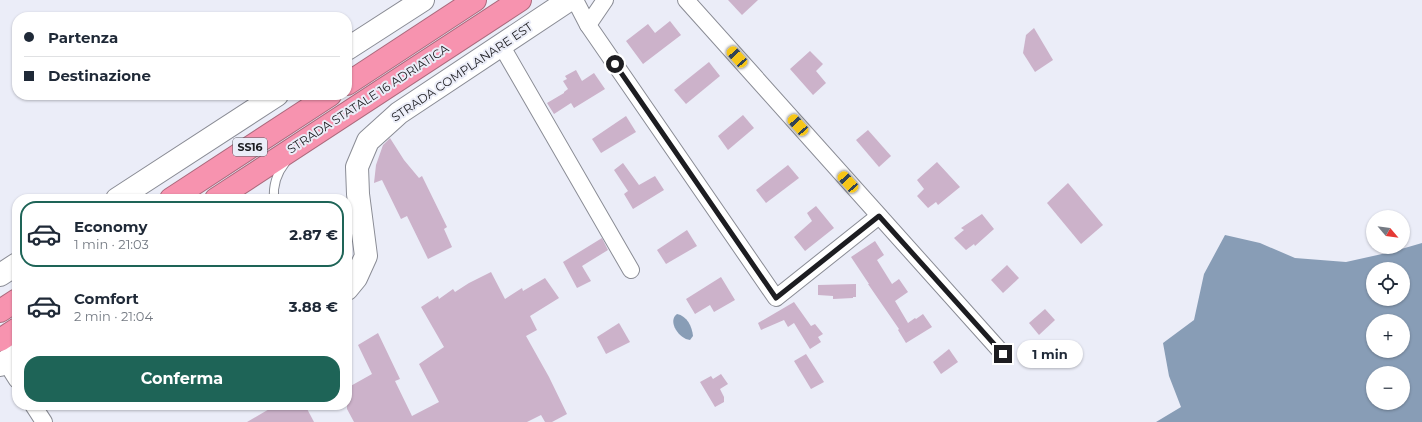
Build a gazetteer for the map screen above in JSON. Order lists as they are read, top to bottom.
{
  "streets": {
    "highway": ["STRADA STATALE 16 ADRIATICA", "SS16"],
    "street": ["STRADA COMPLANARE EST"]
  },
  "north": "bottom right",
  "page": {
    "banner": ["Partenza", "Destinazione"],
    "list": [
      {
        "name": "Economy",
        "note": "1 min · 21:03",
        "value": "2.87 €"
      },
      {
        "name": "Comfort",
        "note": "2 min · 21:04",
        "value": "3.88 €"
      }
    ],
    "map_buttons": ["+", "−"],
    "bubble": "1 min",
    "buttons": "Conferma"
  }
}
